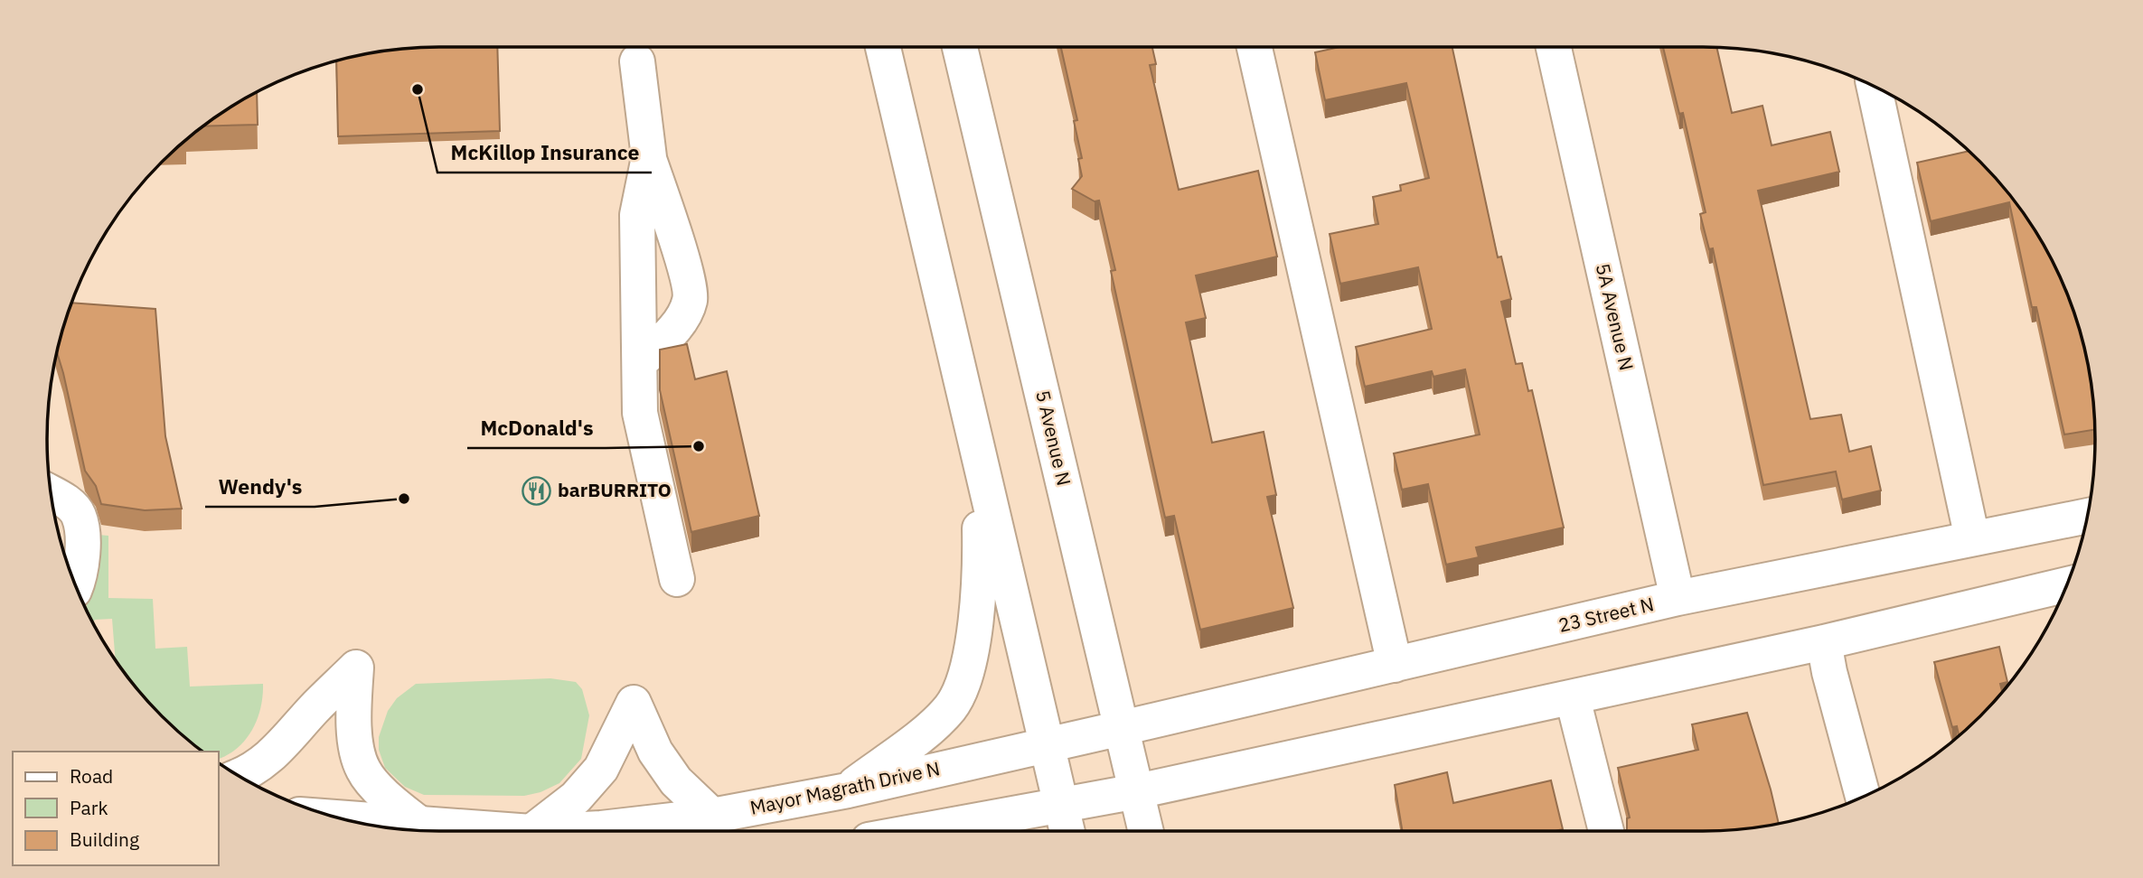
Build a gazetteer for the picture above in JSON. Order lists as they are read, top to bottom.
{
  "streets": {
    "main road": [
      "5A Avenue N",
      "5 Avenue N",
      "23 Street N",
      "Mayor Magrath Drive N"
    ]
  },
  "crossings": [
    ["5A Avenue N", "23 Street N"],
    ["5 Avenue N", "23 Street N"],
    ["5 Avenue N", "Mayor Magrath Drive N"],
    ["23 Street N", "Mayor Magrath Drive N"]
  ],
  "places": {
    "other": ["McKillop Insurance", "McDonald's", "Wendy's"],
    "restaurant": ["barBURRITO"]
  },
  "legend": ["Road", "Park", "Building"]
}
